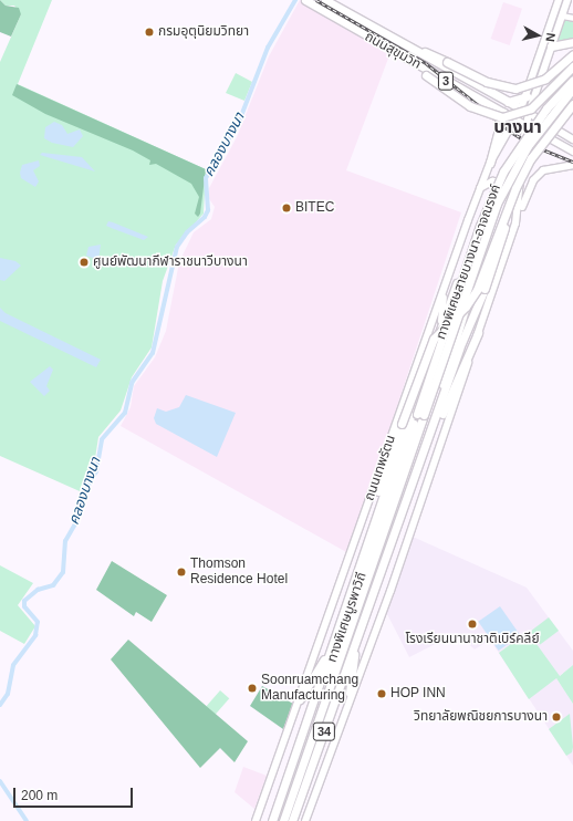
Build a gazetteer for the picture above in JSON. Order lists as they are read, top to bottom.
{
  "streets": {
    "highway": [
      "ถนนสุขุมวิท",
      "3",
      "ทางพิเศษสายบางนา-อาจณรงค์",
      "ทางพิเศษบูรพาวิถี",
      "34"
    ],
    "main road": ["ถนนเทพรัตน"]
  },
  "crossings": [
    ["ถนนสุขุมวิท", "ถนนเทพรัตน"],
    ["ถนนสุขุมวิท", "34"],
    ["ทางพิเศษสายบางนา-อาจณรงค์", "ทางพิเศษบูรพาวิถี"]
  ],
  "districts": ["บางนา"],
  "water": ["คลองบางนา"],
  "places": [
    "กรมอุตุนิยมวิทยา",
    "BITEC",
    "ศูนย์พัฒนากีฬาราชนาวีบางนา",
    "Thomson Residence Hotel",
    "โรงเรียนนานาชาติเบิร์คลีย์",
    "Soonruamchang Manufacturing",
    "HOP INN",
    "วิทยาลัยพณิชยการบางนา"
  ],
  "scale_bar": "200 m",
  "north": "right"
}
